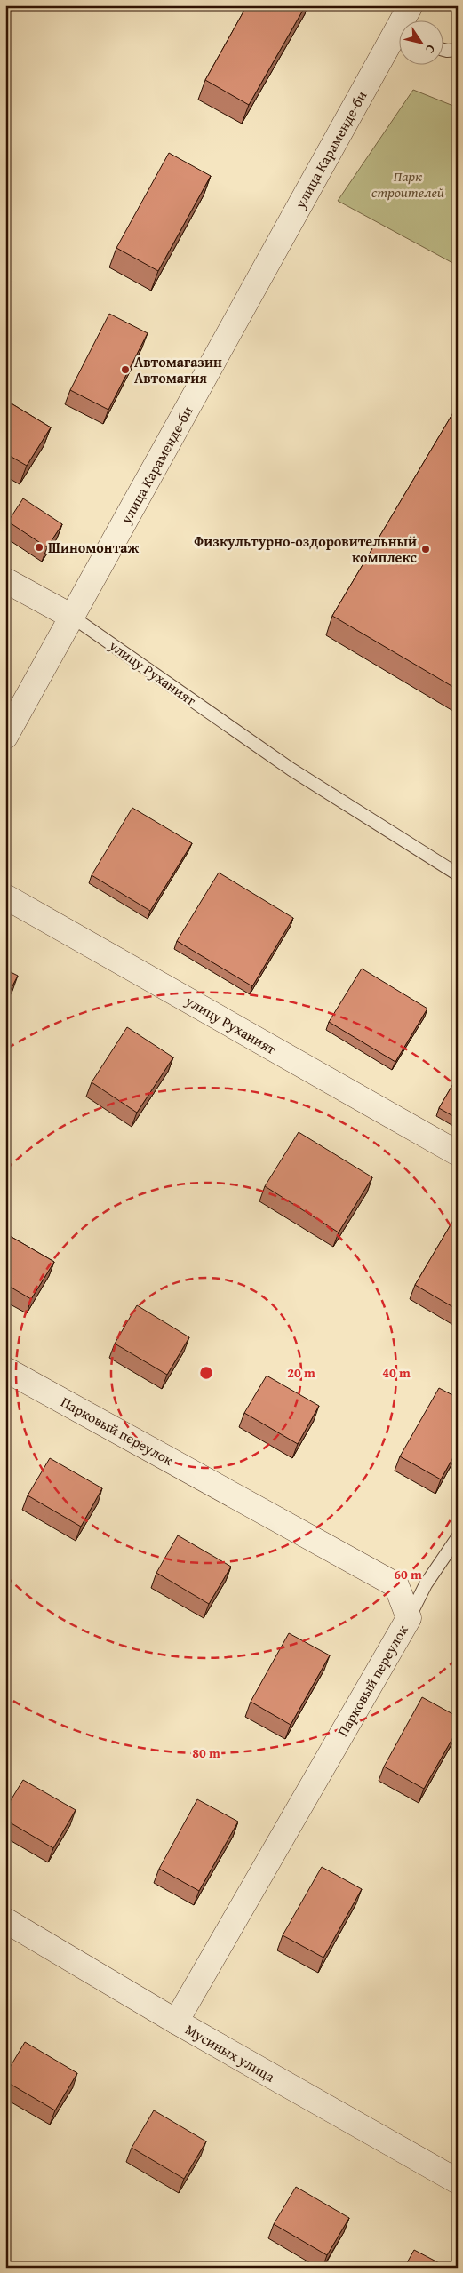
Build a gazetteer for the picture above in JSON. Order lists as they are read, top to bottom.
{
  "streets": {
    "street": [
      "улица Караменде-би",
      "улицу Руханият",
      "Парковый переулок",
      "Мусиных улица"
    ]
  },
  "crossings": [
    ["улица Караменде-би", "улицу Руханият"],
    ["Парковый переулок", "Мусиных улица"]
  ],
  "parks": ["Парк строителей"],
  "places": ["Автомагазин Автомагия", "Шиномонтаж", "Физкультурно-оздоровительный комплекс"],
  "north": "bottom right",
  "rings": [
    "20 m",
    "40 m",
    "60 m",
    "80 m"
  ]
}
